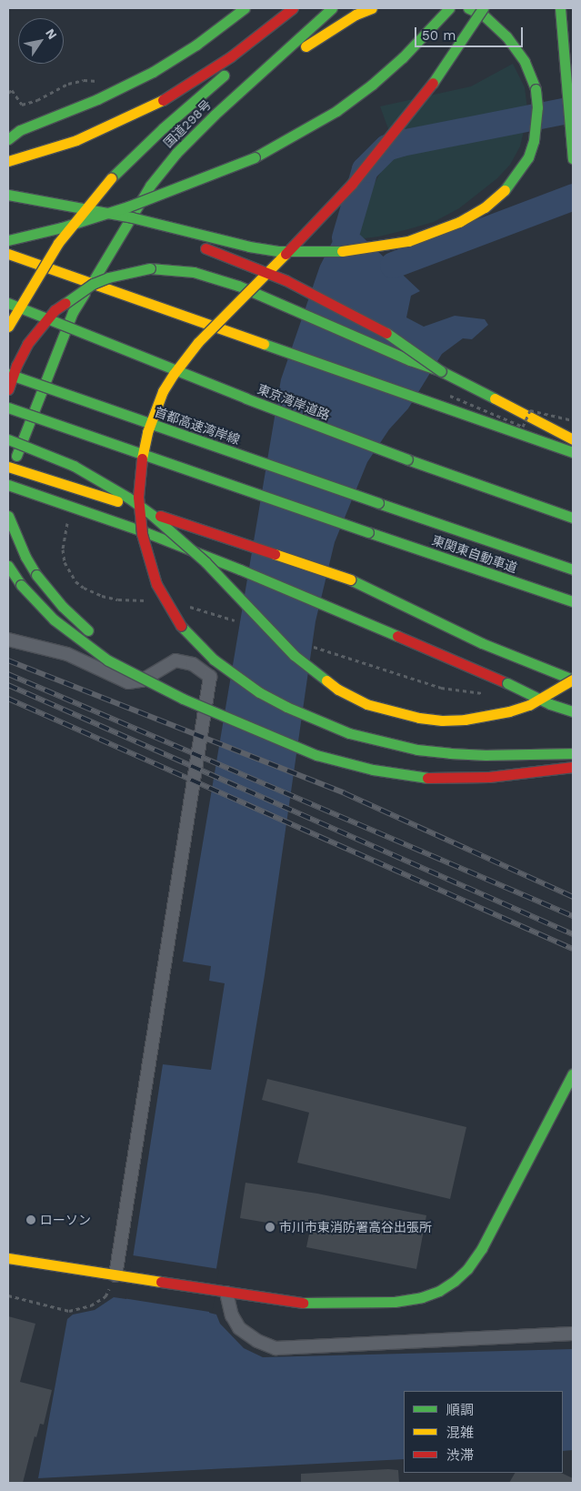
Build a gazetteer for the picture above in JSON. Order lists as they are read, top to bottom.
{
  "streets": {
    "main road": [
      "国道298号",
      "東京湾岸道路",
      "首都高速湾岸線",
      "東関東自動車道"
    ]
  },
  "crossings": [
    ["首都高速湾岸線", "東関東自動車道"]
  ],
  "places": ["ローソン", "市川市東消防署高谷出張所"],
  "legend": ["順調", "混雑", "渋滞"],
  "scale_bar": "50 m",
  "north": "top right"
}
